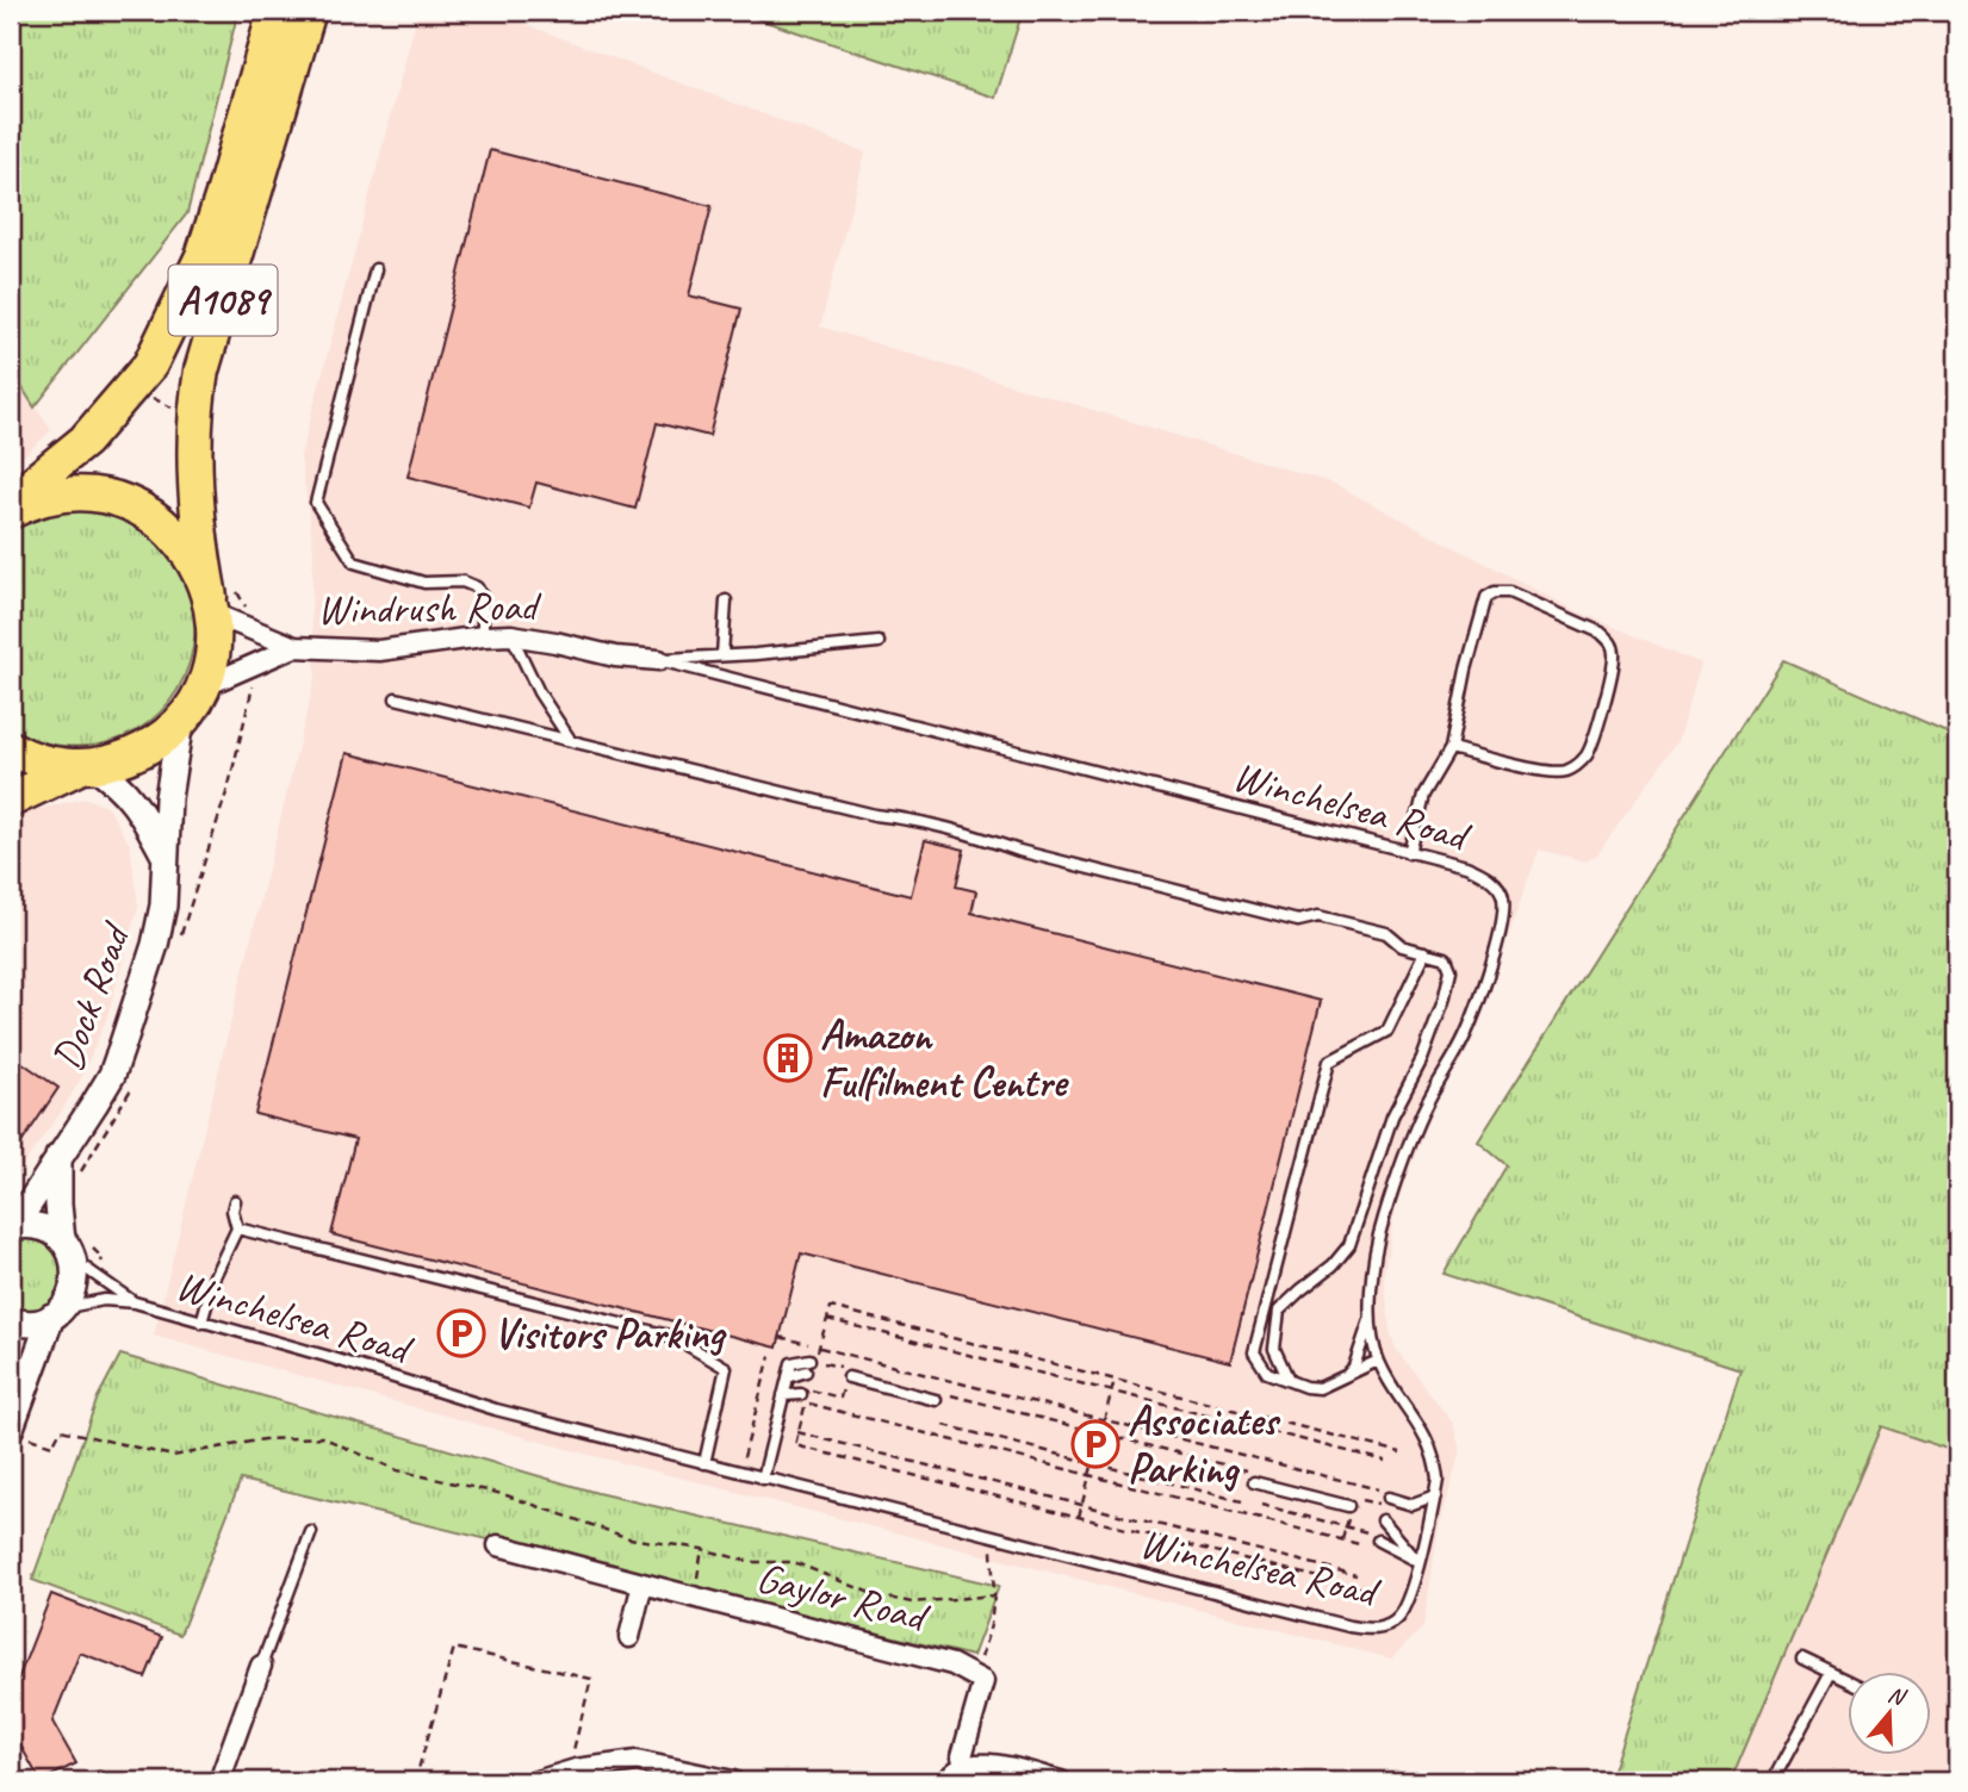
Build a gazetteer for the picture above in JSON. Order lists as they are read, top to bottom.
{
  "streets": {
    "highway": ["A1089"],
    "street": ["Windrush Road", "Dock Road", "Gaylor Road"],
    "lane": ["Winchelsea Road"]
  },
  "crossings": [
    ["A1089", "Windrush Road"],
    ["Windrush Road", "Winchelsea Road"],
    ["Winchelsea Road", "Dock Road"]
  ],
  "places": {
    "building": ["Amazon Fulfilment Centre"],
    "parking": ["Visitors Parking", "Associates Parking"]
  },
  "north": "top"
}
